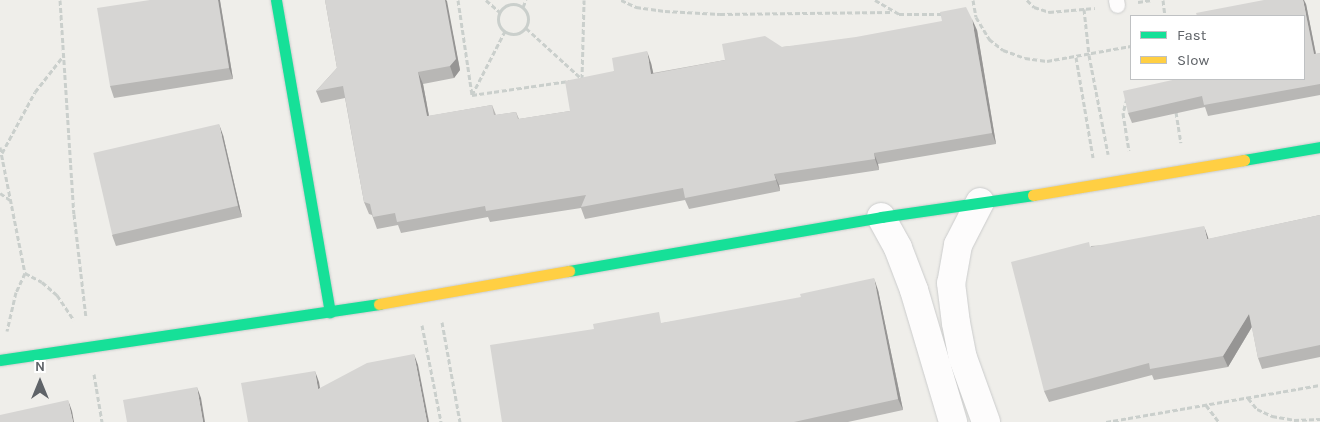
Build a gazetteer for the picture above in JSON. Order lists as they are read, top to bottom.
{
  "legend": ["Fast", "Slow"],
  "north": "top"
}
